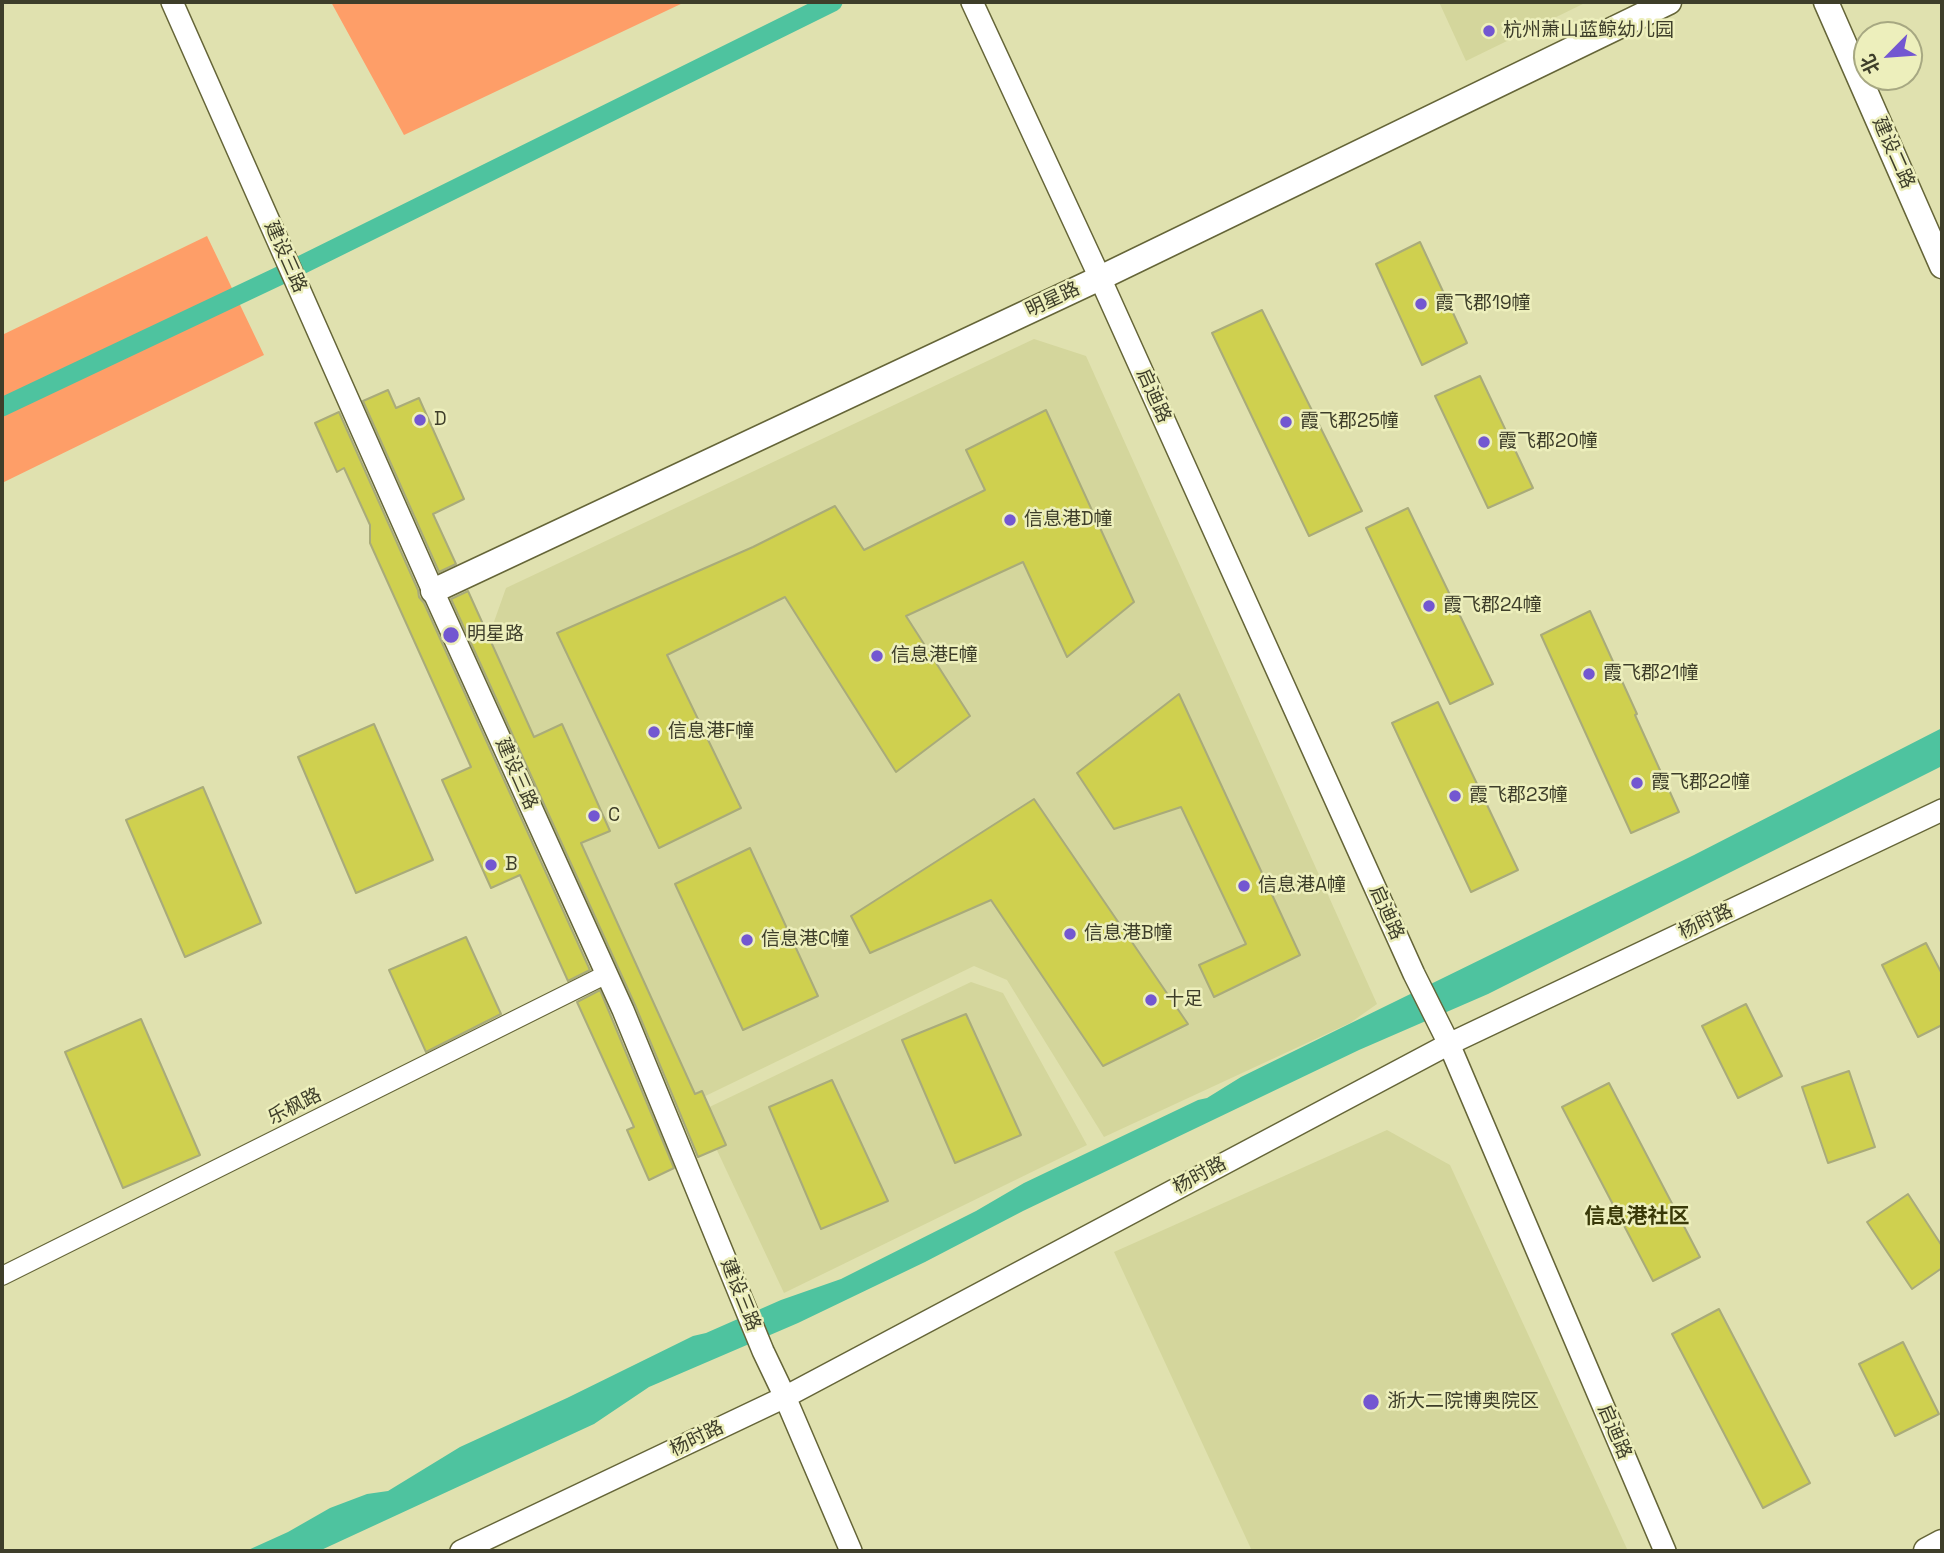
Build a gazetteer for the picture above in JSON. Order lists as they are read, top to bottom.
{
  "streets": {
    "main road": ["建设二路", "明星路"],
    "street": [
      "建设三路",
      "启迪路",
      "杨时路",
      "乐枫路"
    ]
  },
  "crossings": [
    ["建设三路", "明星路"],
    ["建设三路", "杨时路"],
    ["建设三路", "乐枫路"],
    ["明星路", "启迪路"],
    ["启迪路", "杨时路"]
  ],
  "districts": ["信息港社区"],
  "places": [
    "杭州萧山蓝鲸幼儿园",
    "霞飞郡19幢",
    "D",
    "霞飞郡25幢",
    "霞飞郡20幢",
    "信息港D幢",
    "霞飞郡24幢",
    "明星路",
    "信息港E幢",
    "霞飞郡21幢",
    "信息港F幢",
    "霞飞郡22幢",
    "霞飞郡23幢",
    "C",
    "B",
    "信息港A幢",
    "信息港B幢",
    "信息港C幢",
    "十足",
    "浙大二院博奥院区"
  ],
  "north": "bottom left"
}
